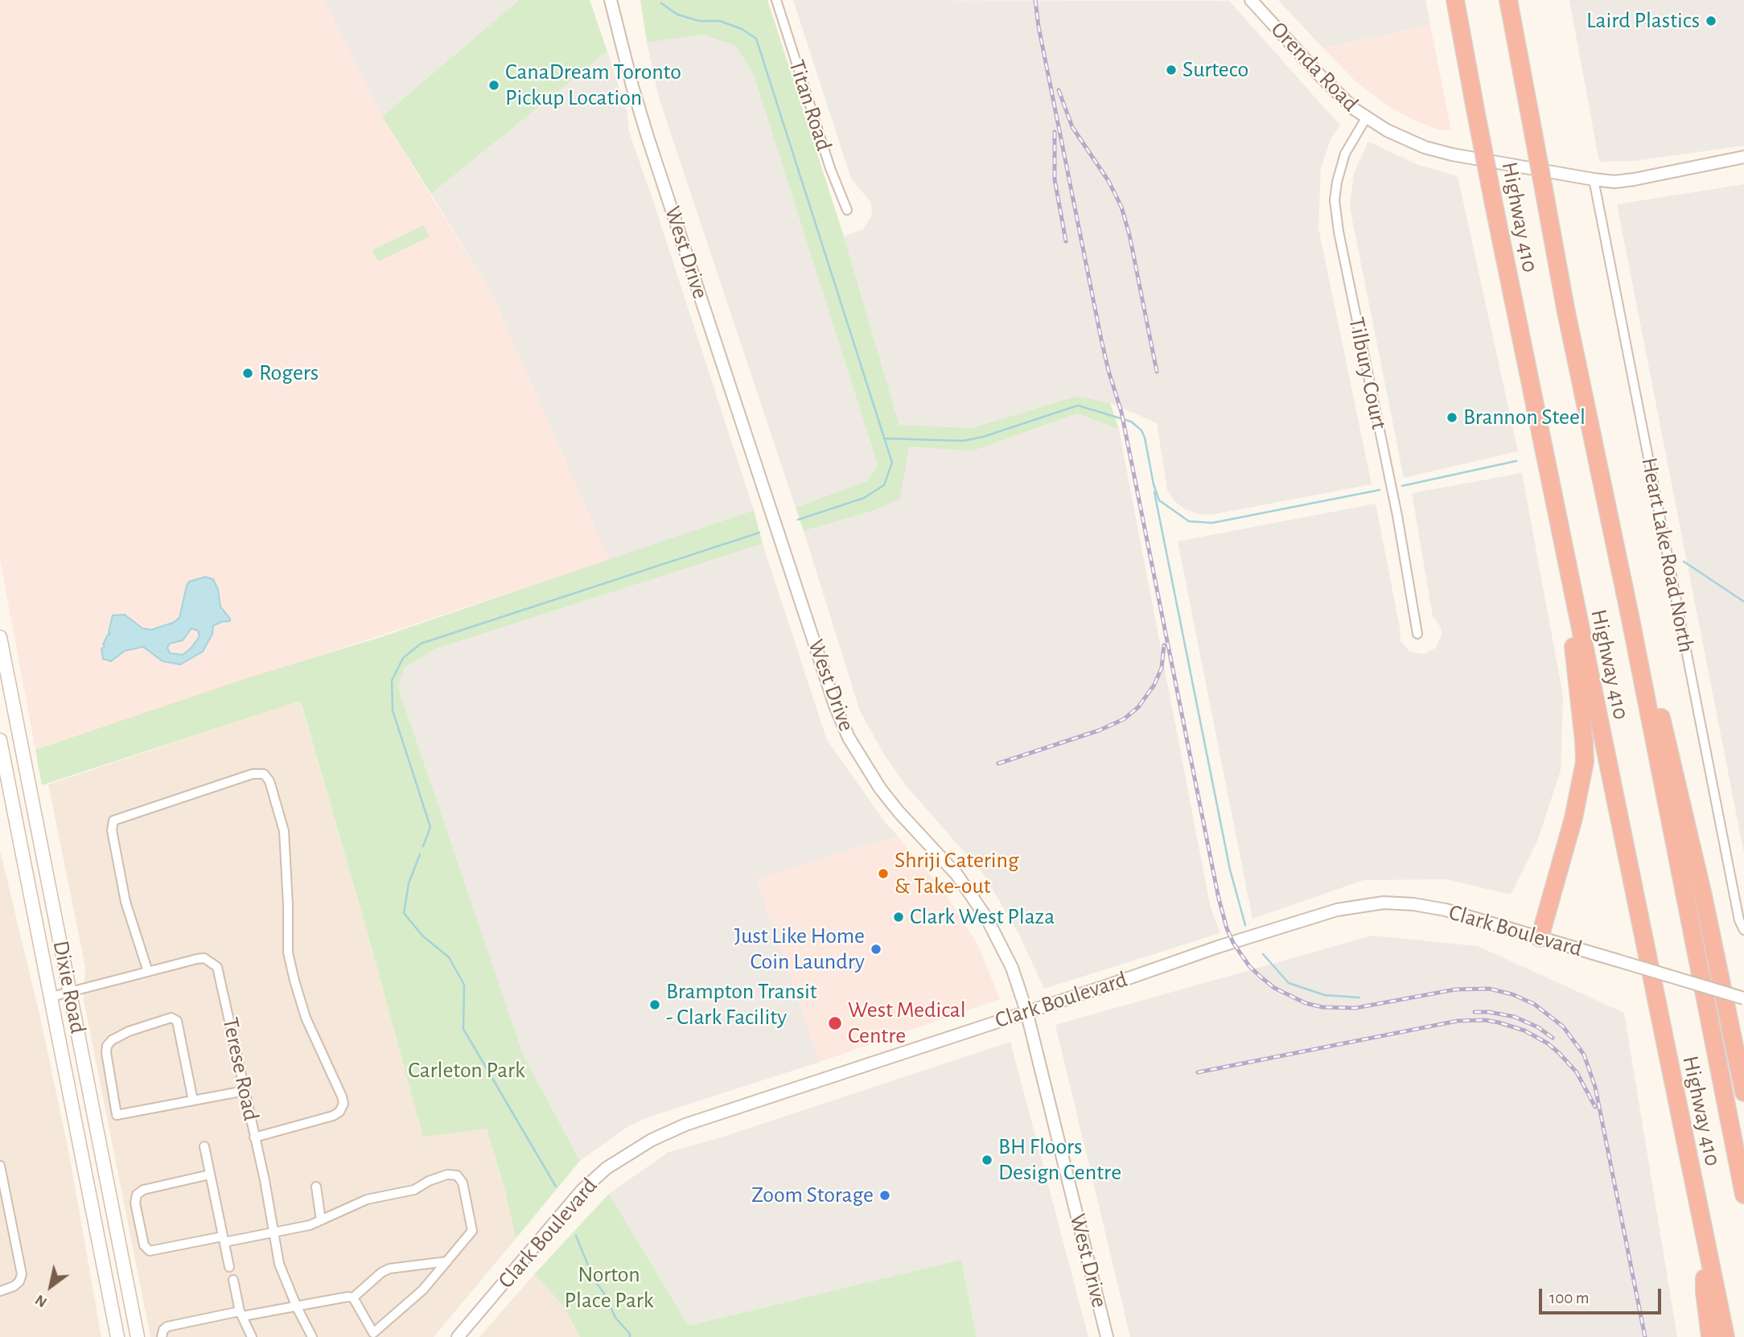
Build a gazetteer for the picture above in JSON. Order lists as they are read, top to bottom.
{
  "streets": {
    "highway": ["Highway 410"],
    "main road": ["Dixie Road"],
    "street": [
      "Orenda Road",
      "Titan Road",
      "West Drive",
      "Tilbury Court",
      "Heart Lake Road North",
      "Clark Boulevard",
      "Terese Road"
    ]
  },
  "crossings": [
    ["Orenda Road", "Tilbury Court"],
    ["Orenda Road", "Heart Lake Road North"],
    ["West Drive", "Clark Boulevard"],
    ["Dixie Road", "Terese Road"]
  ],
  "parks": ["Carleton Park", "Norton Place Park"],
  "places": [
    "Laird Plastics",
    "Surteco",
    "CanaDream Toronto Pickup Location",
    "Rogers",
    "Brannon Steel",
    "Shriji Catering & Take-out",
    "Clark West Plaza",
    "Just Like Home Coin Laundry",
    "Brampton Transit - Clark Facility",
    "West Medical Centre",
    "BH Floors Design Centre",
    "Zoom Storage"
  ],
  "scale_bar": "100 m",
  "north": "bottom left"
}
